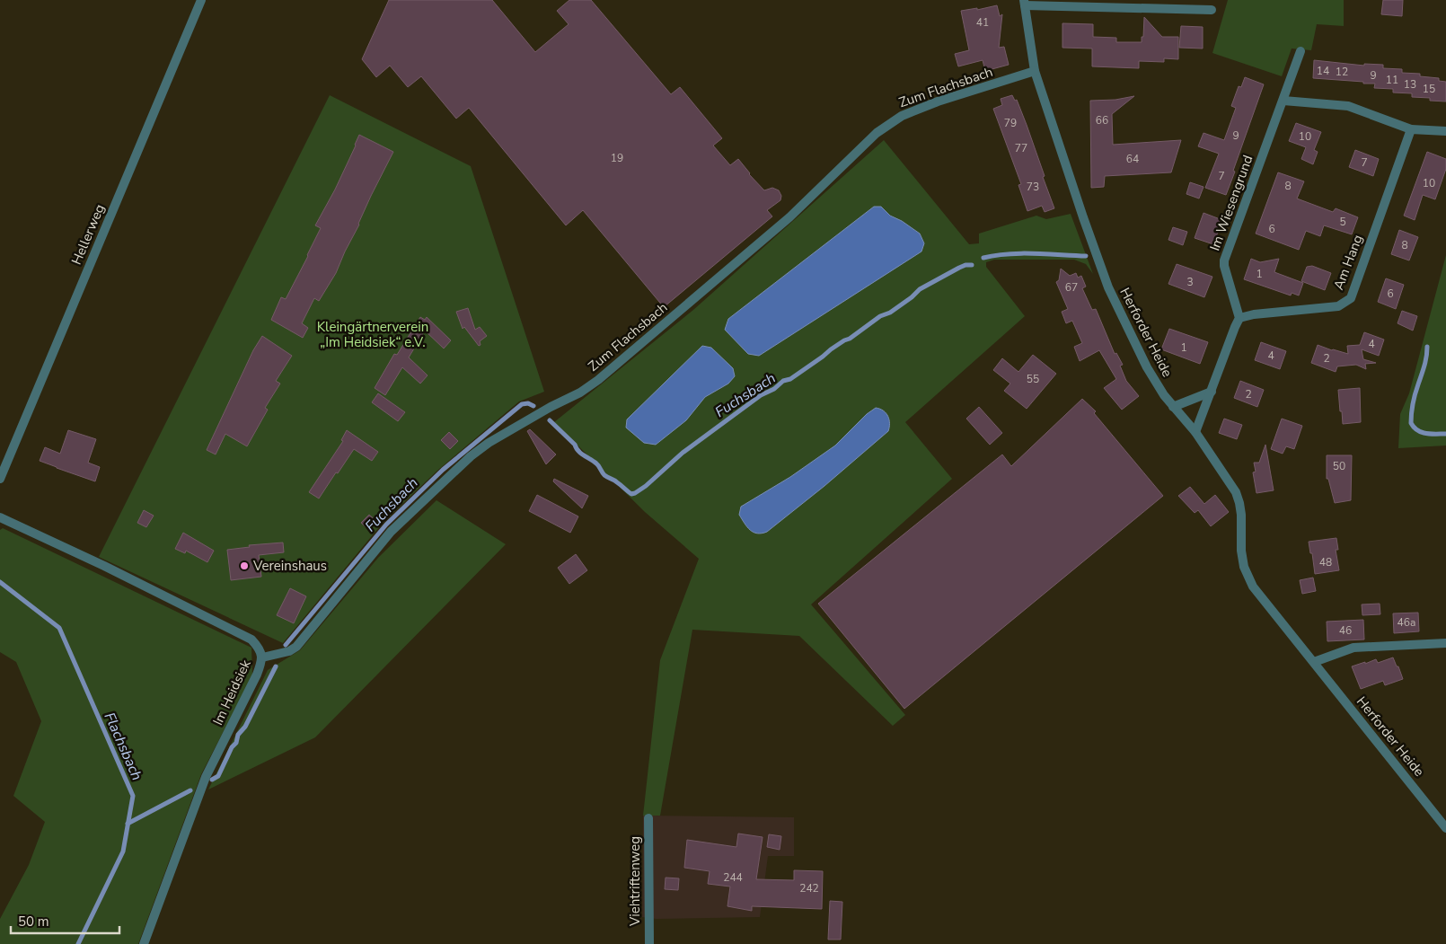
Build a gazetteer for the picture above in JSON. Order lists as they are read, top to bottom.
{
  "streets": {
    "street": [
      "Zum Flachsbach",
      "Im Wiesengrund",
      "Hellerweg",
      "Am Hang",
      "Herforder Heide",
      "Im Heidsiek",
      "Viehtriftenweg"
    ]
  },
  "crossings": [
    ["Zum Flachsbach", "Herforder Heide"],
    ["Zum Flachsbach", "Im Heidsiek"],
    ["Im Wiesengrund", "Am Hang"]
  ],
  "water": ["Fuchsbach", "Flachsbach"],
  "parks": ["Kleingärtnerverein „Im Heidsiek“ e.V."],
  "places": ["Vereinshaus"],
  "house_numbers": [
    "41",
    "14",
    "12",
    "9",
    "11",
    "13",
    "15",
    "66",
    "79",
    "9",
    "10",
    "77",
    "19",
    "64",
    "7",
    "7",
    "10",
    "8",
    "73",
    "5",
    "6",
    "8",
    "1",
    "3",
    "67",
    "6",
    "4",
    "1",
    "4",
    "2",
    "55",
    "2",
    "50",
    "48",
    "46a",
    "46",
    "244",
    "242"
  ],
  "scale_bar": "50 m"
}
